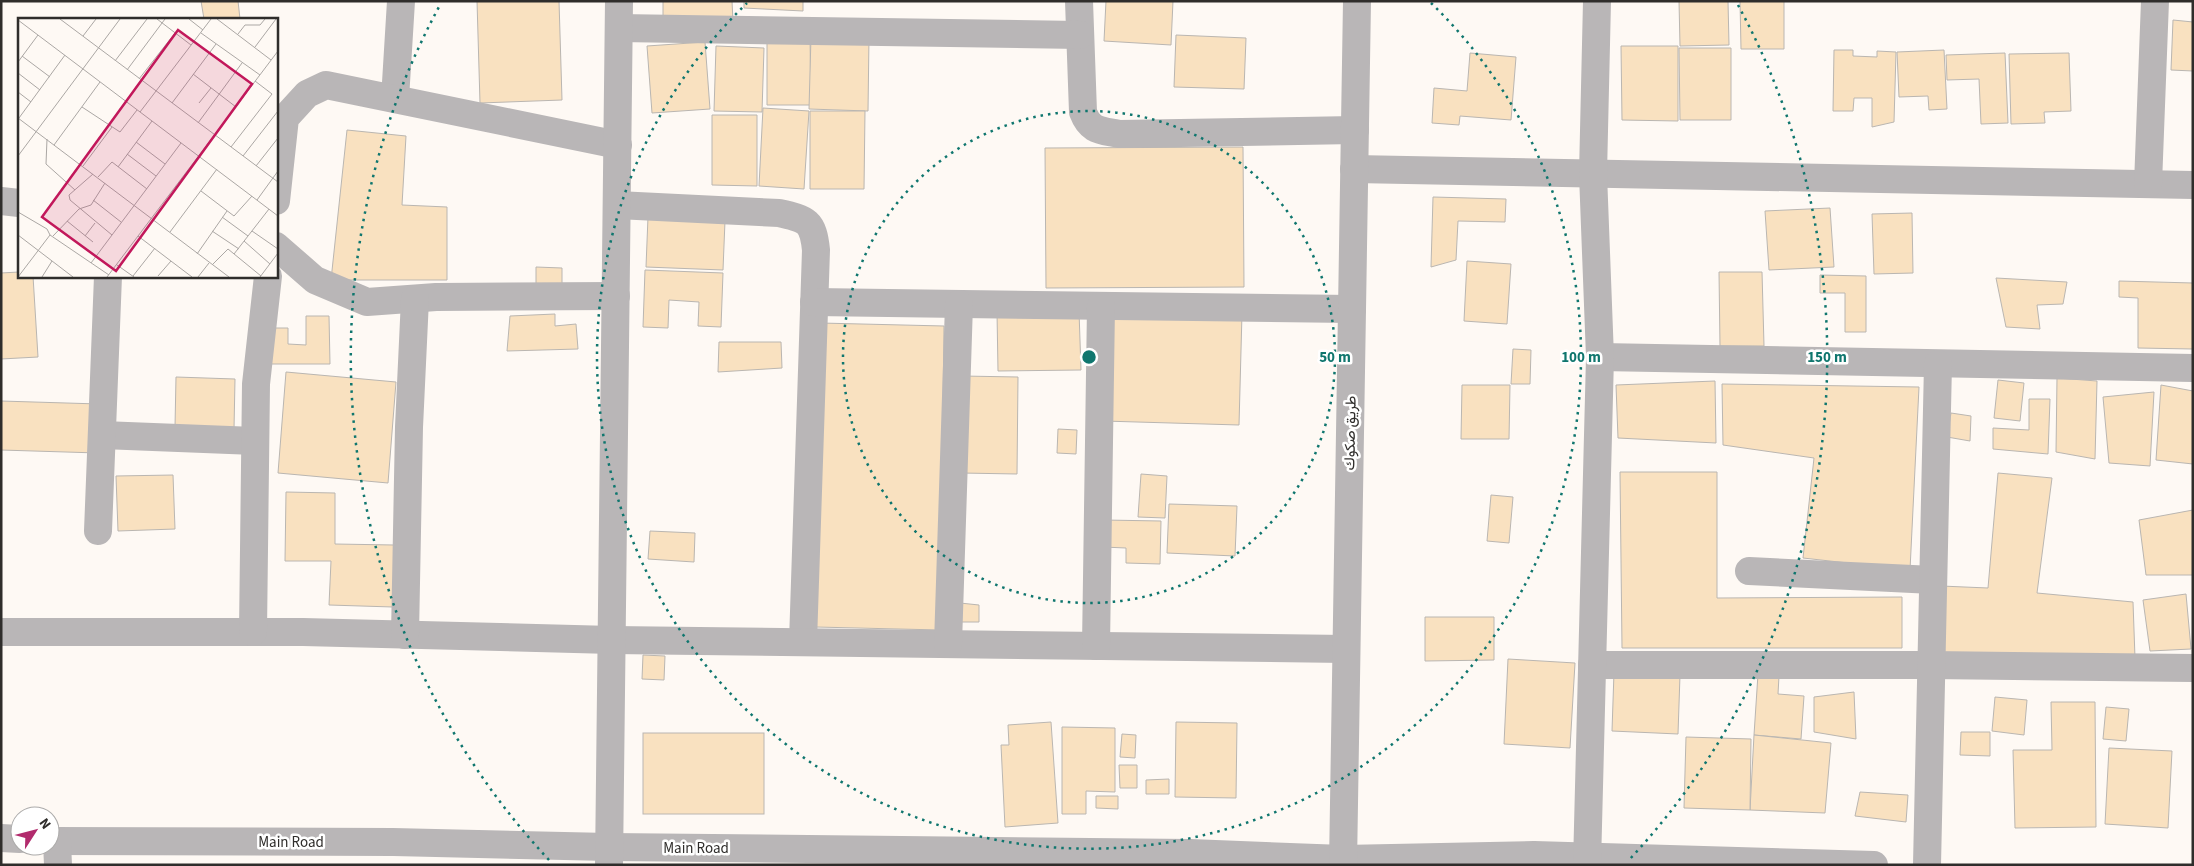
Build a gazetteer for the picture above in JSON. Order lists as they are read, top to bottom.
{
  "streets": {
    "street": ["طريق صكوك", "Main Road"]
  },
  "crossings": [
    ["طريق صكوك", "Main Road"]
  ],
  "north": "top right",
  "rings": ["50 m", "100 m", "150 m"]
}
